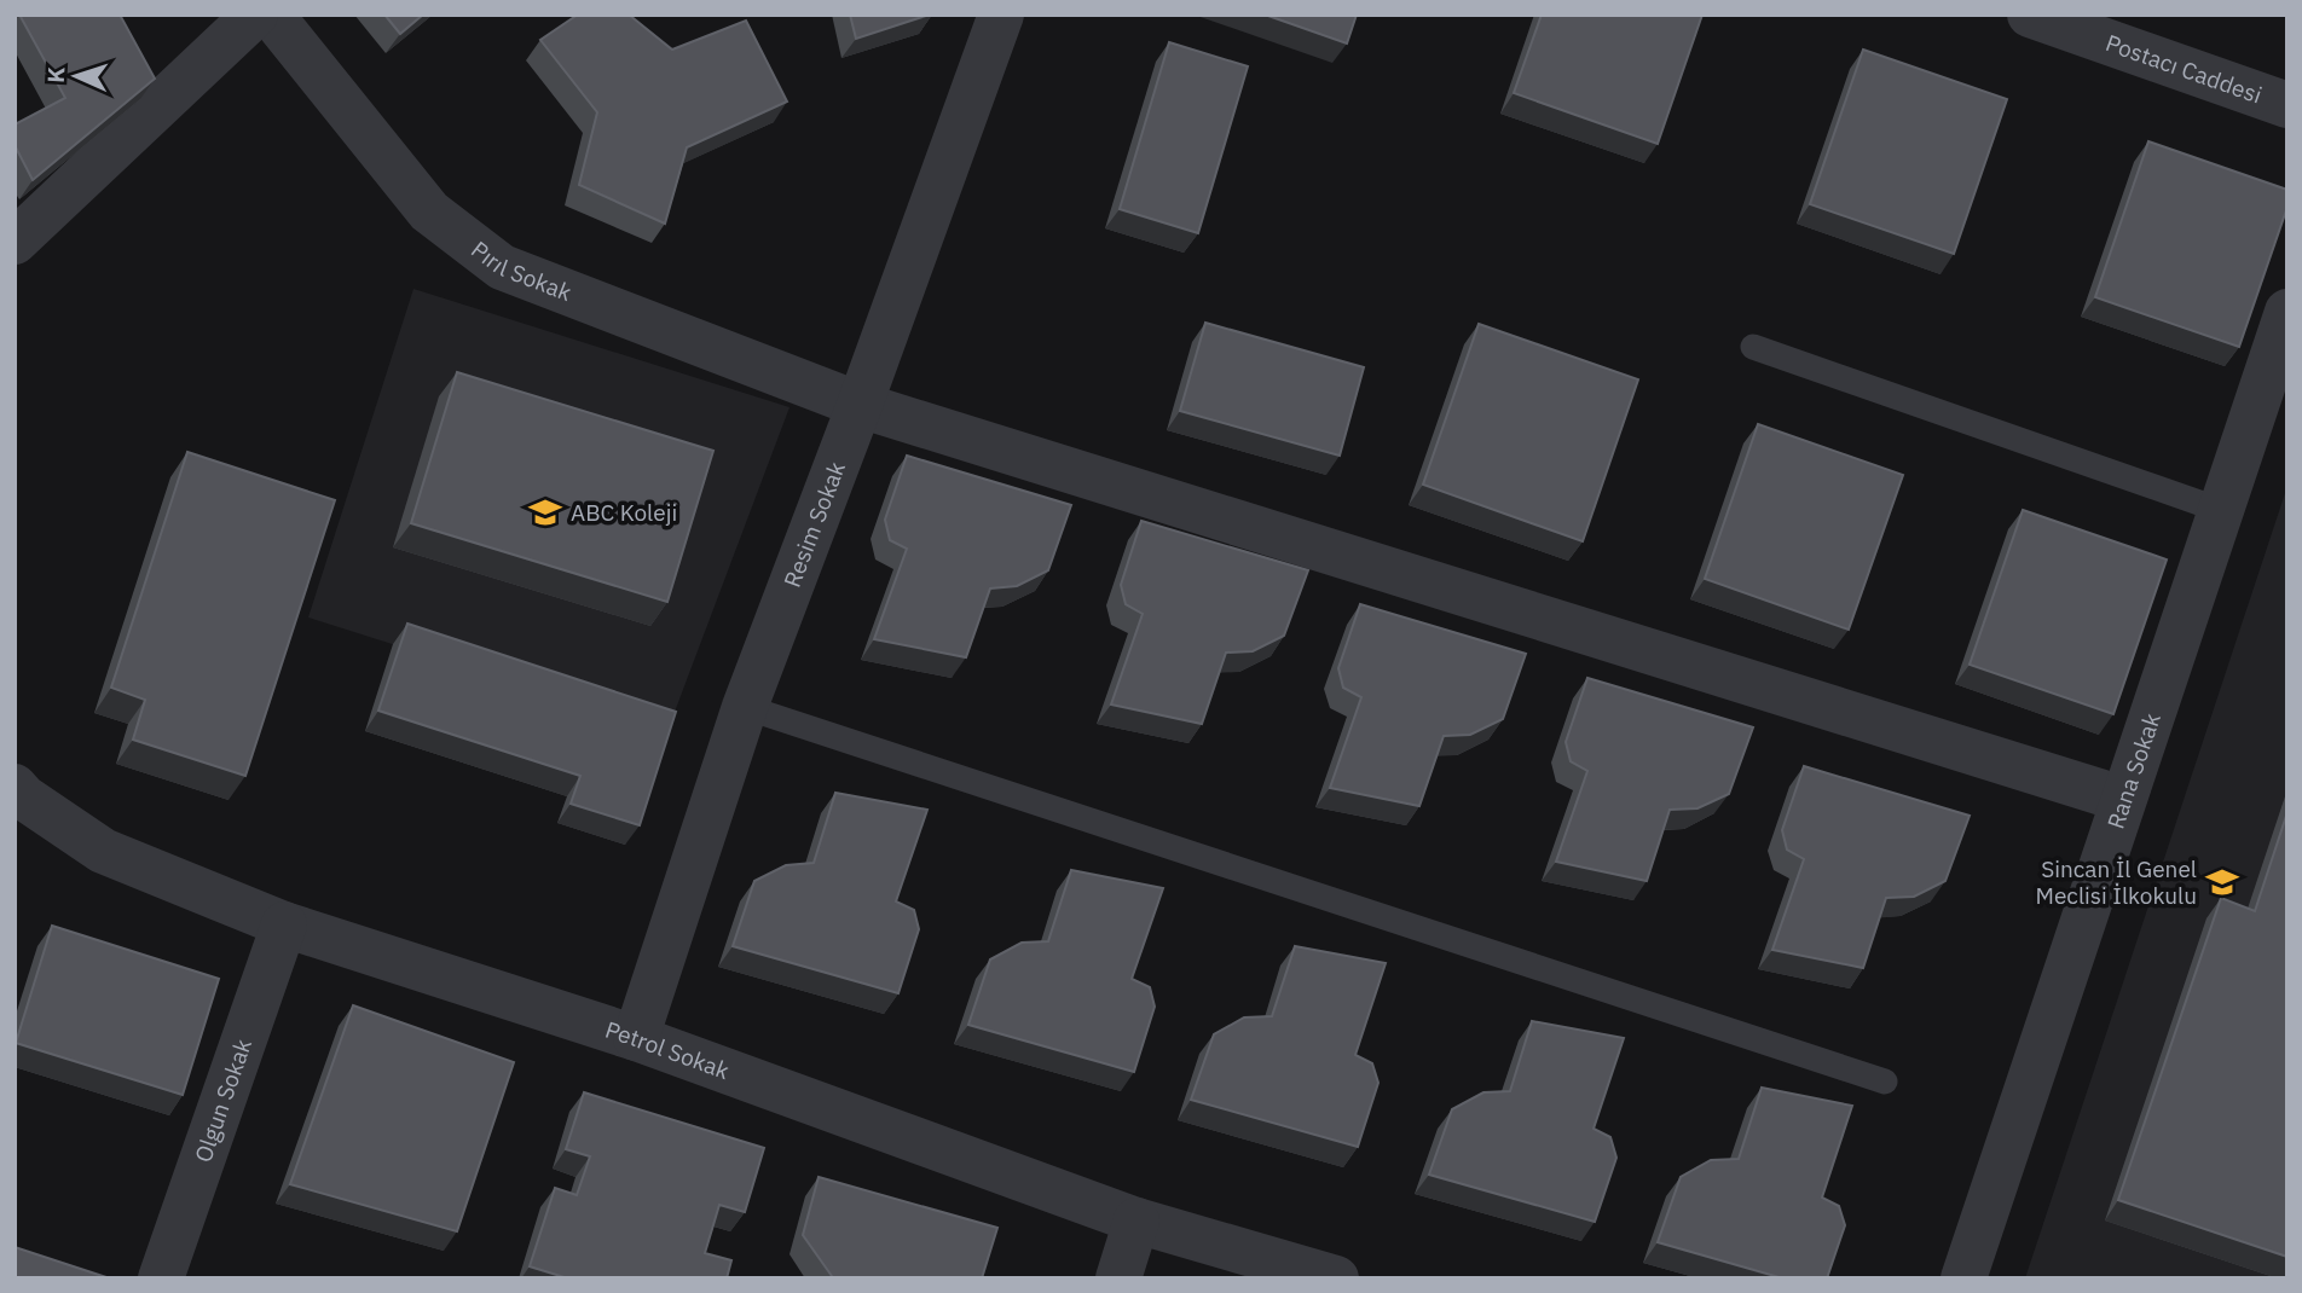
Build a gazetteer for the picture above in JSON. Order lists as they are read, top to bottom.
{
  "streets": {
    "street": [
      "Postacı Caddesi",
      "Pırıl Sokak",
      "Resim Sokak",
      "Rana Sokak",
      "Petrol Sokak",
      "Olgun Sokak"
    ]
  },
  "crossings": [
    ["Pırıl Sokak", "Resim Sokak"],
    ["Pırıl Sokak", "Rana Sokak"],
    ["Resim Sokak", "Petrol Sokak"],
    ["Petrol Sokak", "Olgun Sokak"]
  ],
  "places": {
    "school or university": ["ABC Koleji", "Sincan İl Genel Meclisi İlkokulu"]
  },
  "north": "left"
}
